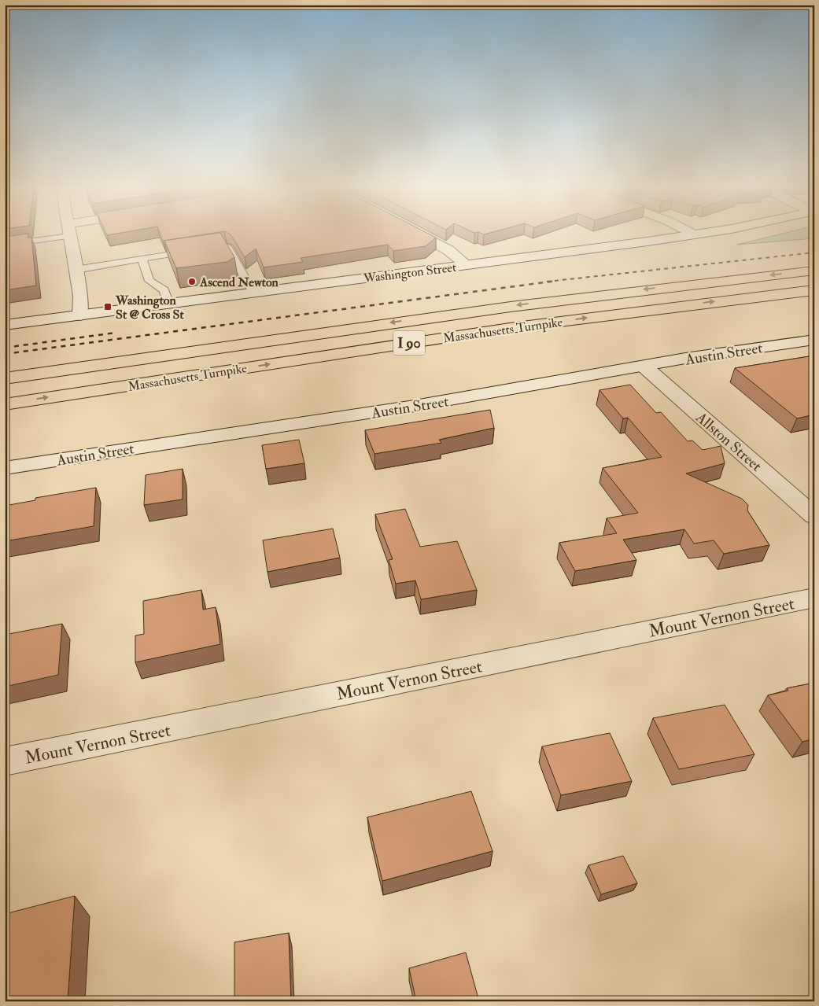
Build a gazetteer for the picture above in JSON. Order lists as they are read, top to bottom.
{
  "streets": {
    "highway": ["Massachusetts Turnpike", "I 90"],
    "main road": [
      "Washington Street",
      "Austin Street",
      "Allston Street",
      "Mount Vernon Street"
    ]
  },
  "crossings": [
    ["Austin Street", "Allston Street"]
  ],
  "places": {
    "other": ["Ascend Newton"],
    "transit": ["Washington St @ Cross St"]
  }
}
